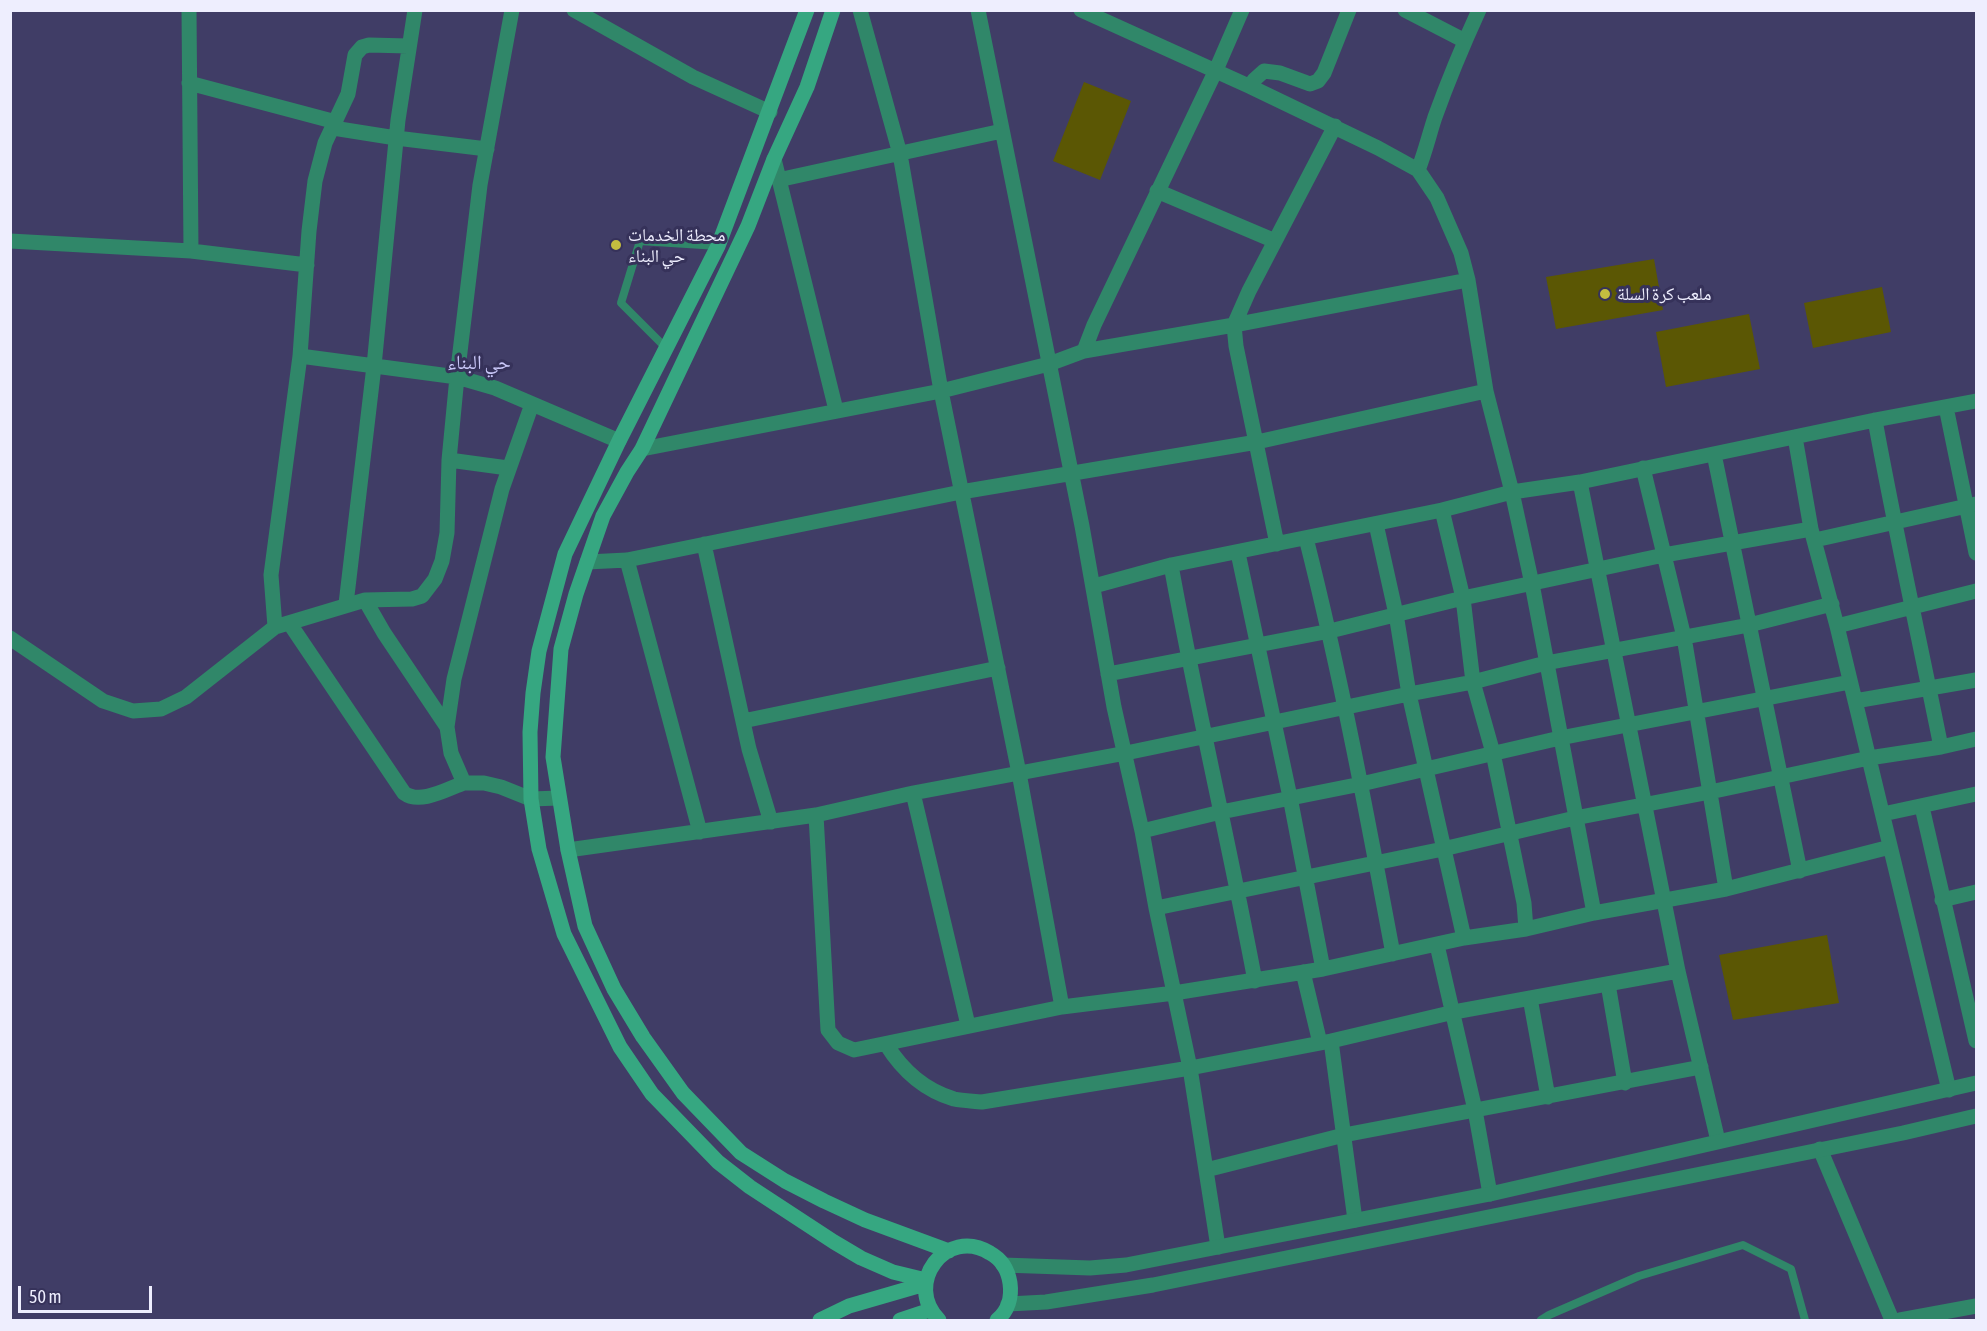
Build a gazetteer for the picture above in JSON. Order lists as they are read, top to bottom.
{
  "districts": ["حي البناء"],
  "places": ["محطة الخدمات حي البناء", "ملعب كرة السلة"],
  "scale_bar": "50 m"
}
